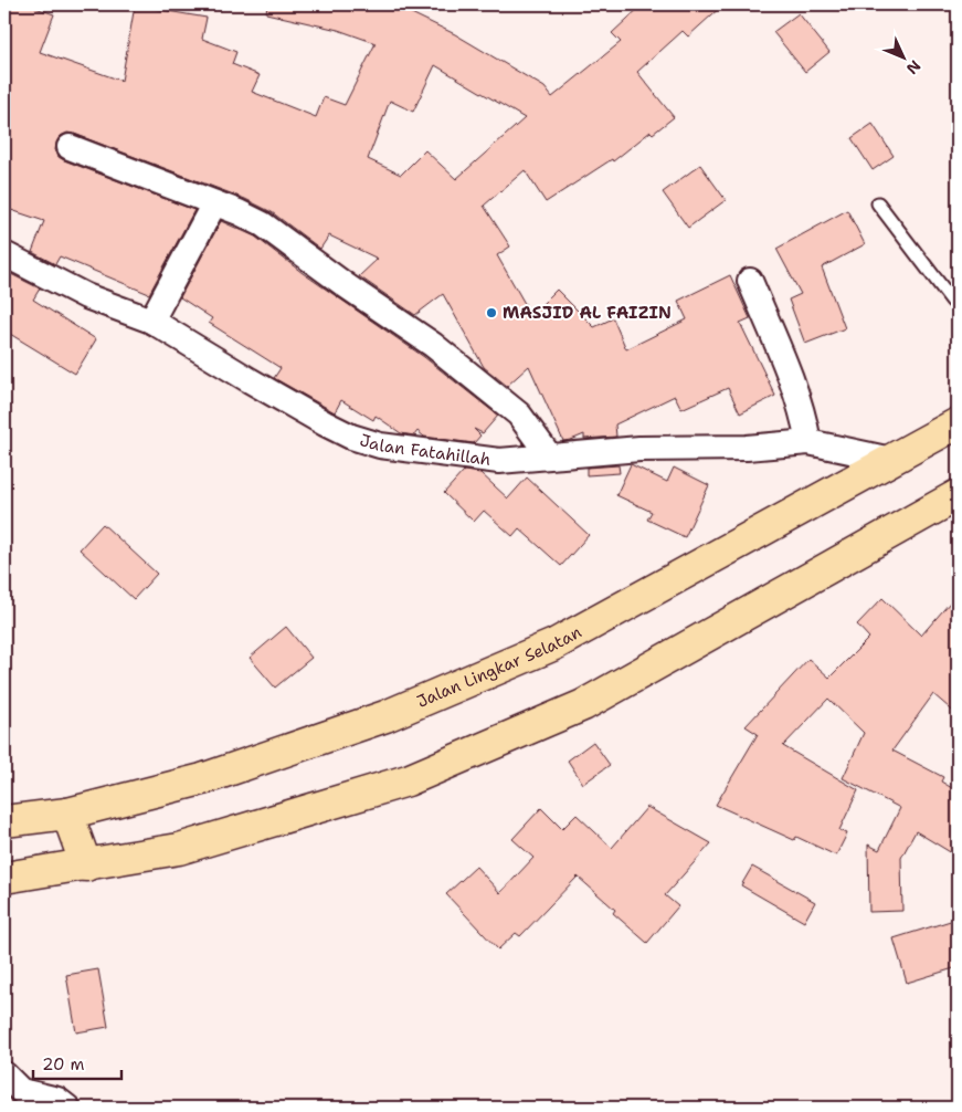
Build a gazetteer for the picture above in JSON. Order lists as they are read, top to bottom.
{
  "streets": {
    "highway": ["Jalan Lingkar Selatan"],
    "street": ["Jalan Fatahillah"]
  },
  "crossings": [
    ["Jalan Fatahillah", "Jalan Lingkar Selatan"]
  ],
  "places": ["MASJID AL FAIZIN"],
  "scale_bar": "20 m",
  "north": "bottom right"
}
